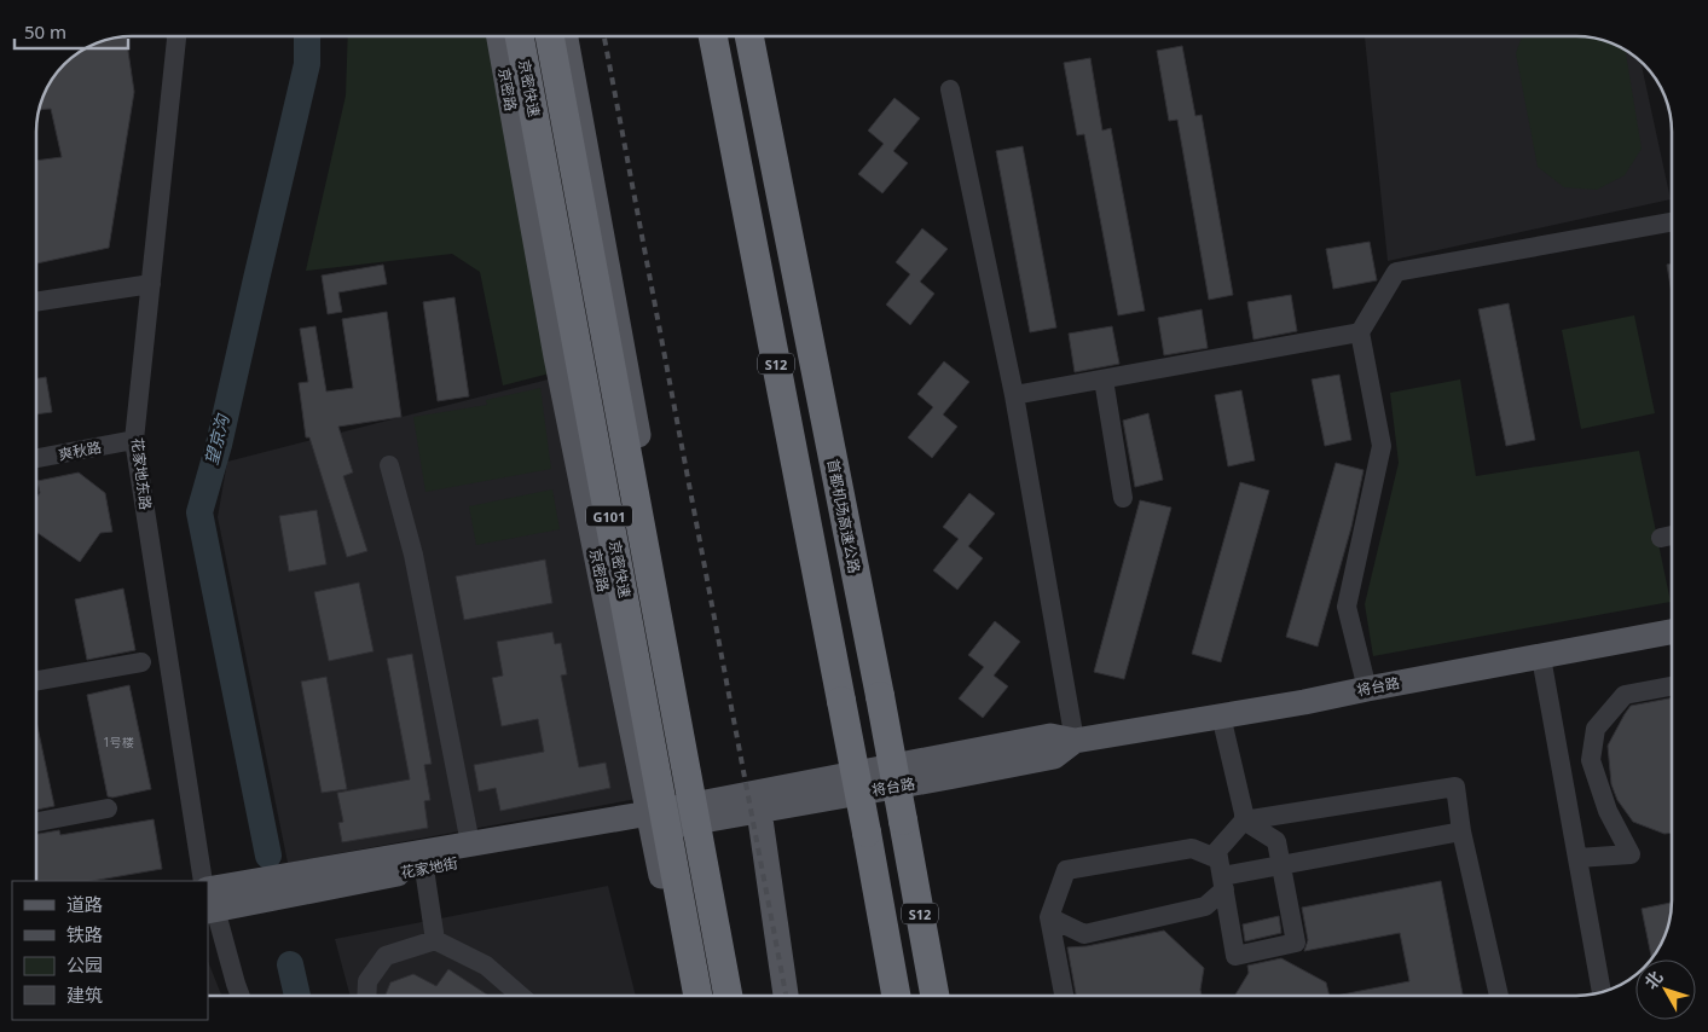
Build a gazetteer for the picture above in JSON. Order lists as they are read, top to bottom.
{
  "streets": {
    "highway": [
      "京密快速",
      "S12",
      "G101",
      "首都机场高速公路"
    ],
    "main road": ["京密路", "将台路", "花家地街"],
    "street": ["爽秋路", "花家地东路"]
  },
  "crossings": [
    ["京密路", "花家地街"],
    ["爽秋路", "花家地东路"],
    ["G101", "将台路"]
  ],
  "water": ["望京沟"],
  "house_numbers": ["1号楼"],
  "legend": [
    "道路",
    "铁路",
    "公园",
    "建筑"
  ],
  "scale_bar": "50 m",
  "north": "top left"
}
